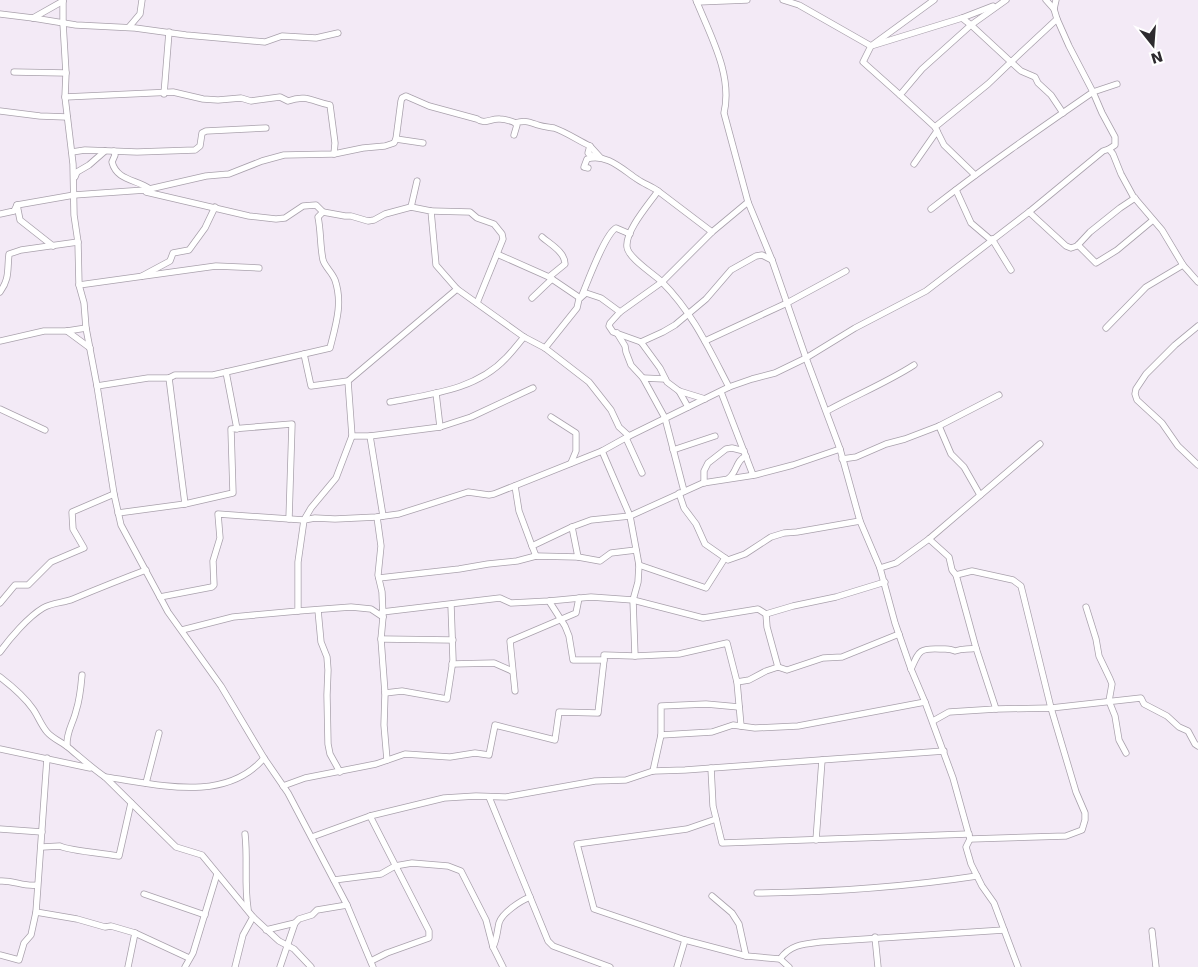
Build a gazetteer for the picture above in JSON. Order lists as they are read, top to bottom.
{
  "north": "bottom"
}
